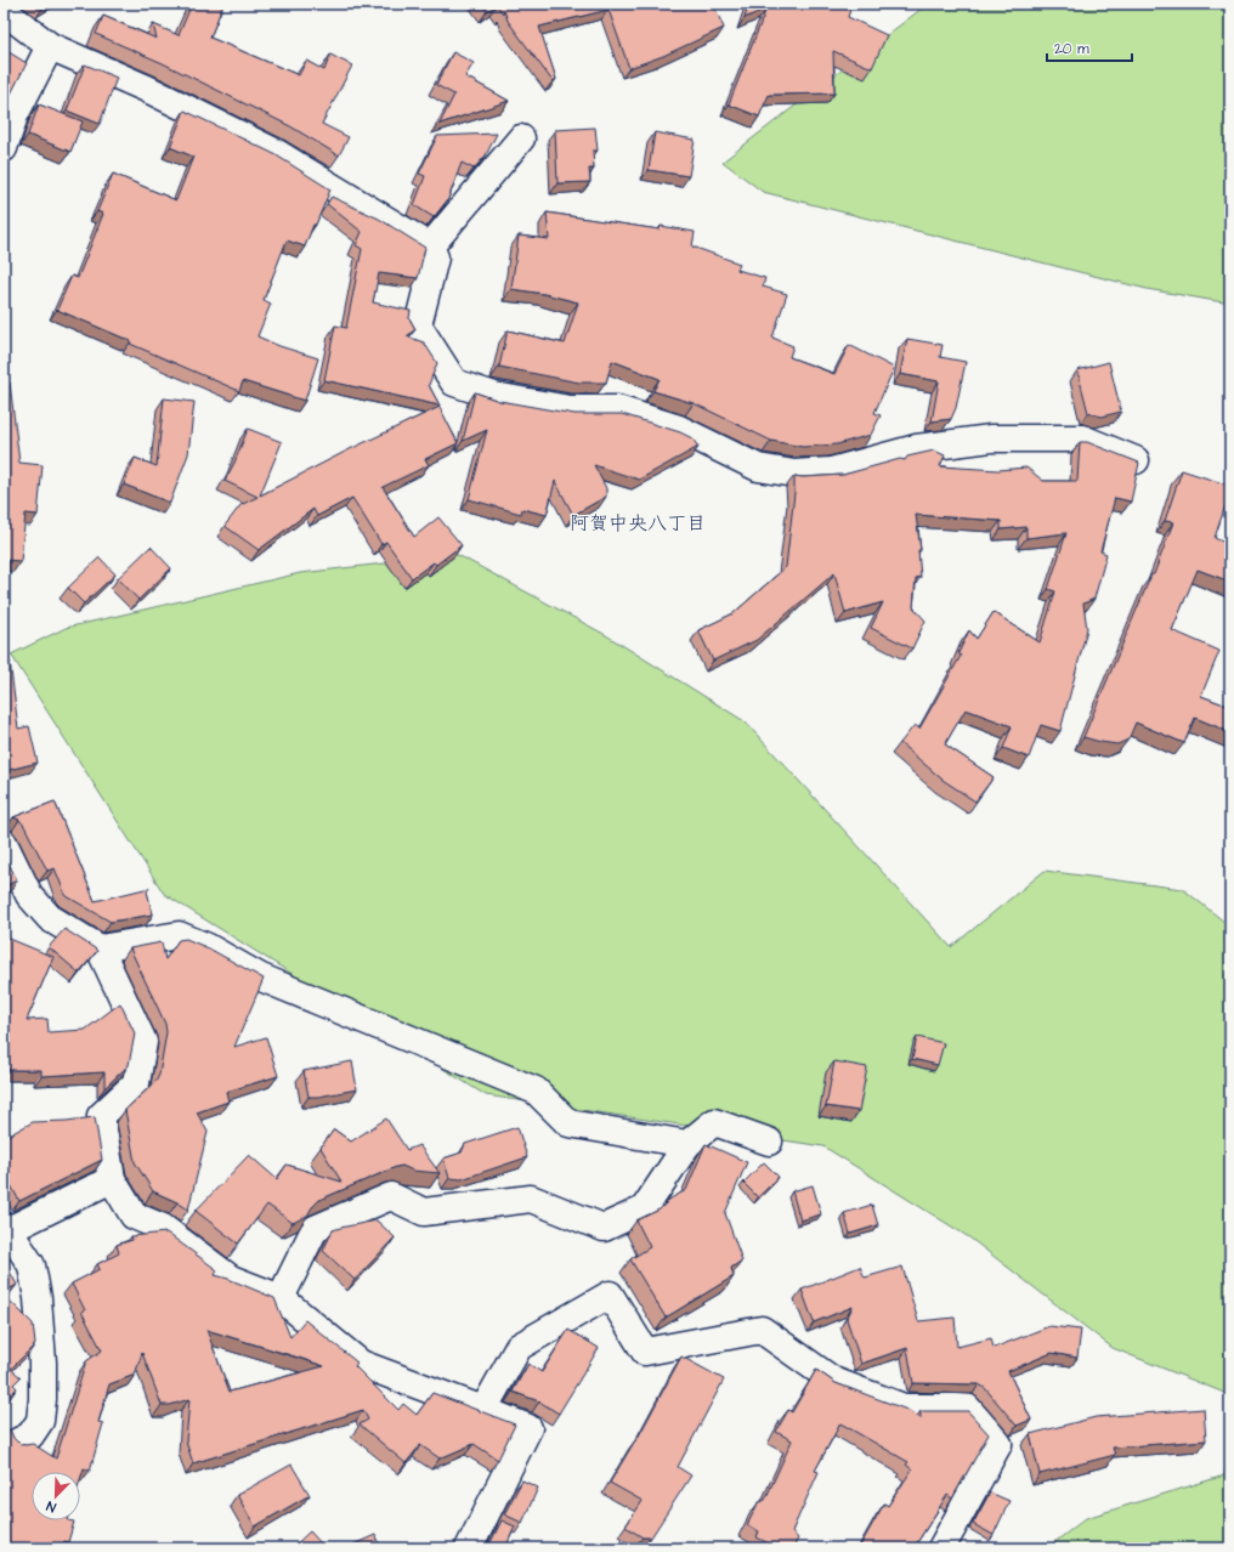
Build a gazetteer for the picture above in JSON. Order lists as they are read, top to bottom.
{
  "districts": ["阿賀中央八丁目"],
  "scale_bar": "20 m",
  "north": "bottom left"
}
